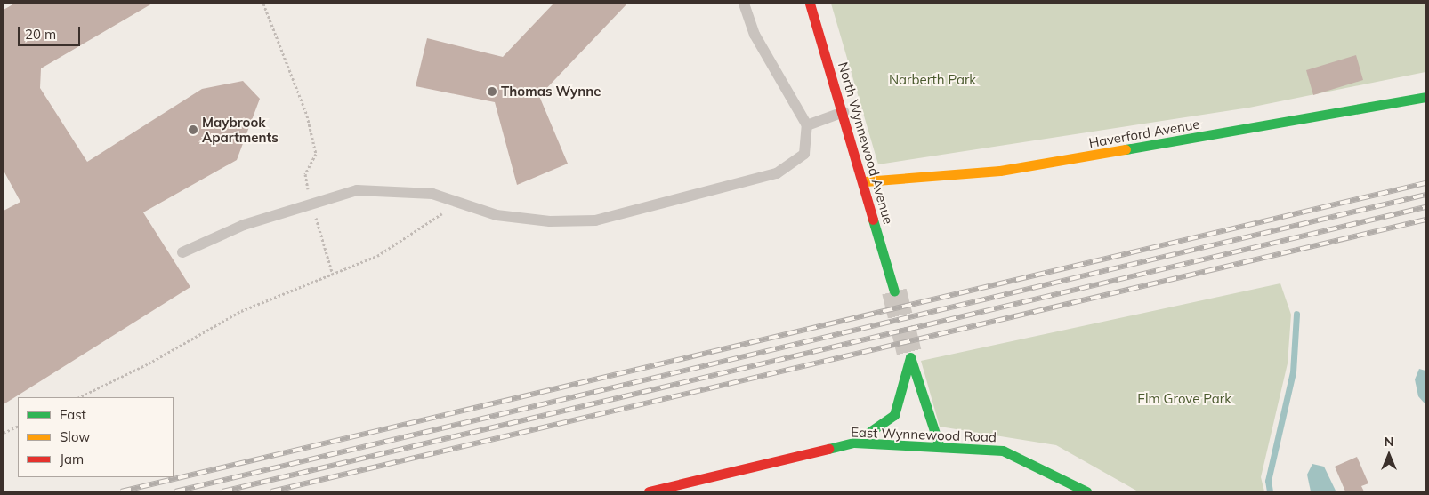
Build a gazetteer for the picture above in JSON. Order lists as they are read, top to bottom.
{
  "streets": {
    "street": ["Haverford Avenue", "North Wynnewood Avenue", "East Wynnewood Road"]
  },
  "crossings": [
    ["Haverford Avenue", "North Wynnewood Avenue"]
  ],
  "parks": ["Narberth Park", "Elm Grove Park"],
  "places": ["Thomas Wynne", "Maybrook Apartments"],
  "legend": ["Fast", "Slow", "Jam"],
  "scale_bar": "20 m",
  "north": "top"
}
